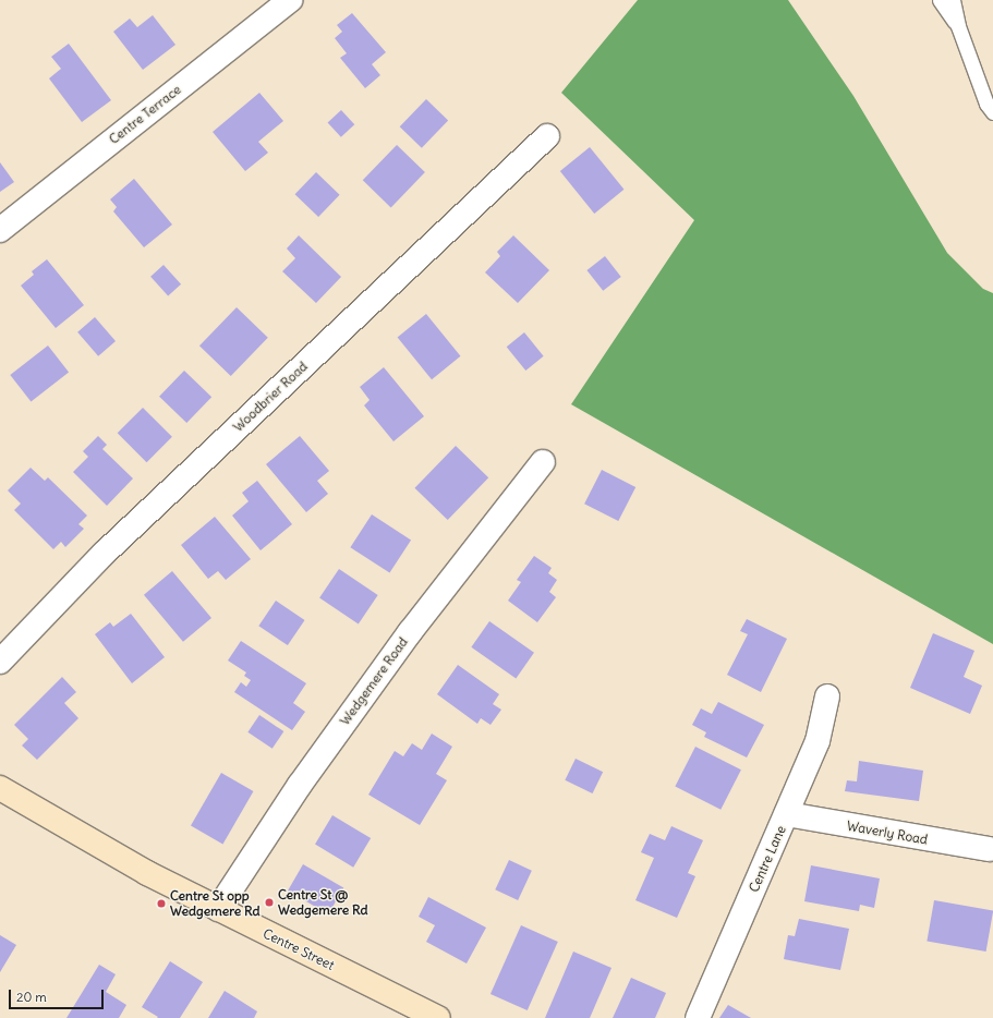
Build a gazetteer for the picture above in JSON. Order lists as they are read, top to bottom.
{
  "streets": {
    "main road": ["Centre Street"],
    "street": [
      "Centre Terrace",
      "Woodbrier Road",
      "Wedgemere Road",
      "Waverly Road",
      "Centre Lane"
    ]
  },
  "crossings": [
    ["Wedgemere Road", "Centre Street"],
    ["Waverly Road", "Centre Lane"]
  ],
  "places": ["Centre St @ Wedgemere Rd", "Centre St opp Wedgemere Rd"],
  "scale_bar": "20 m"
}
